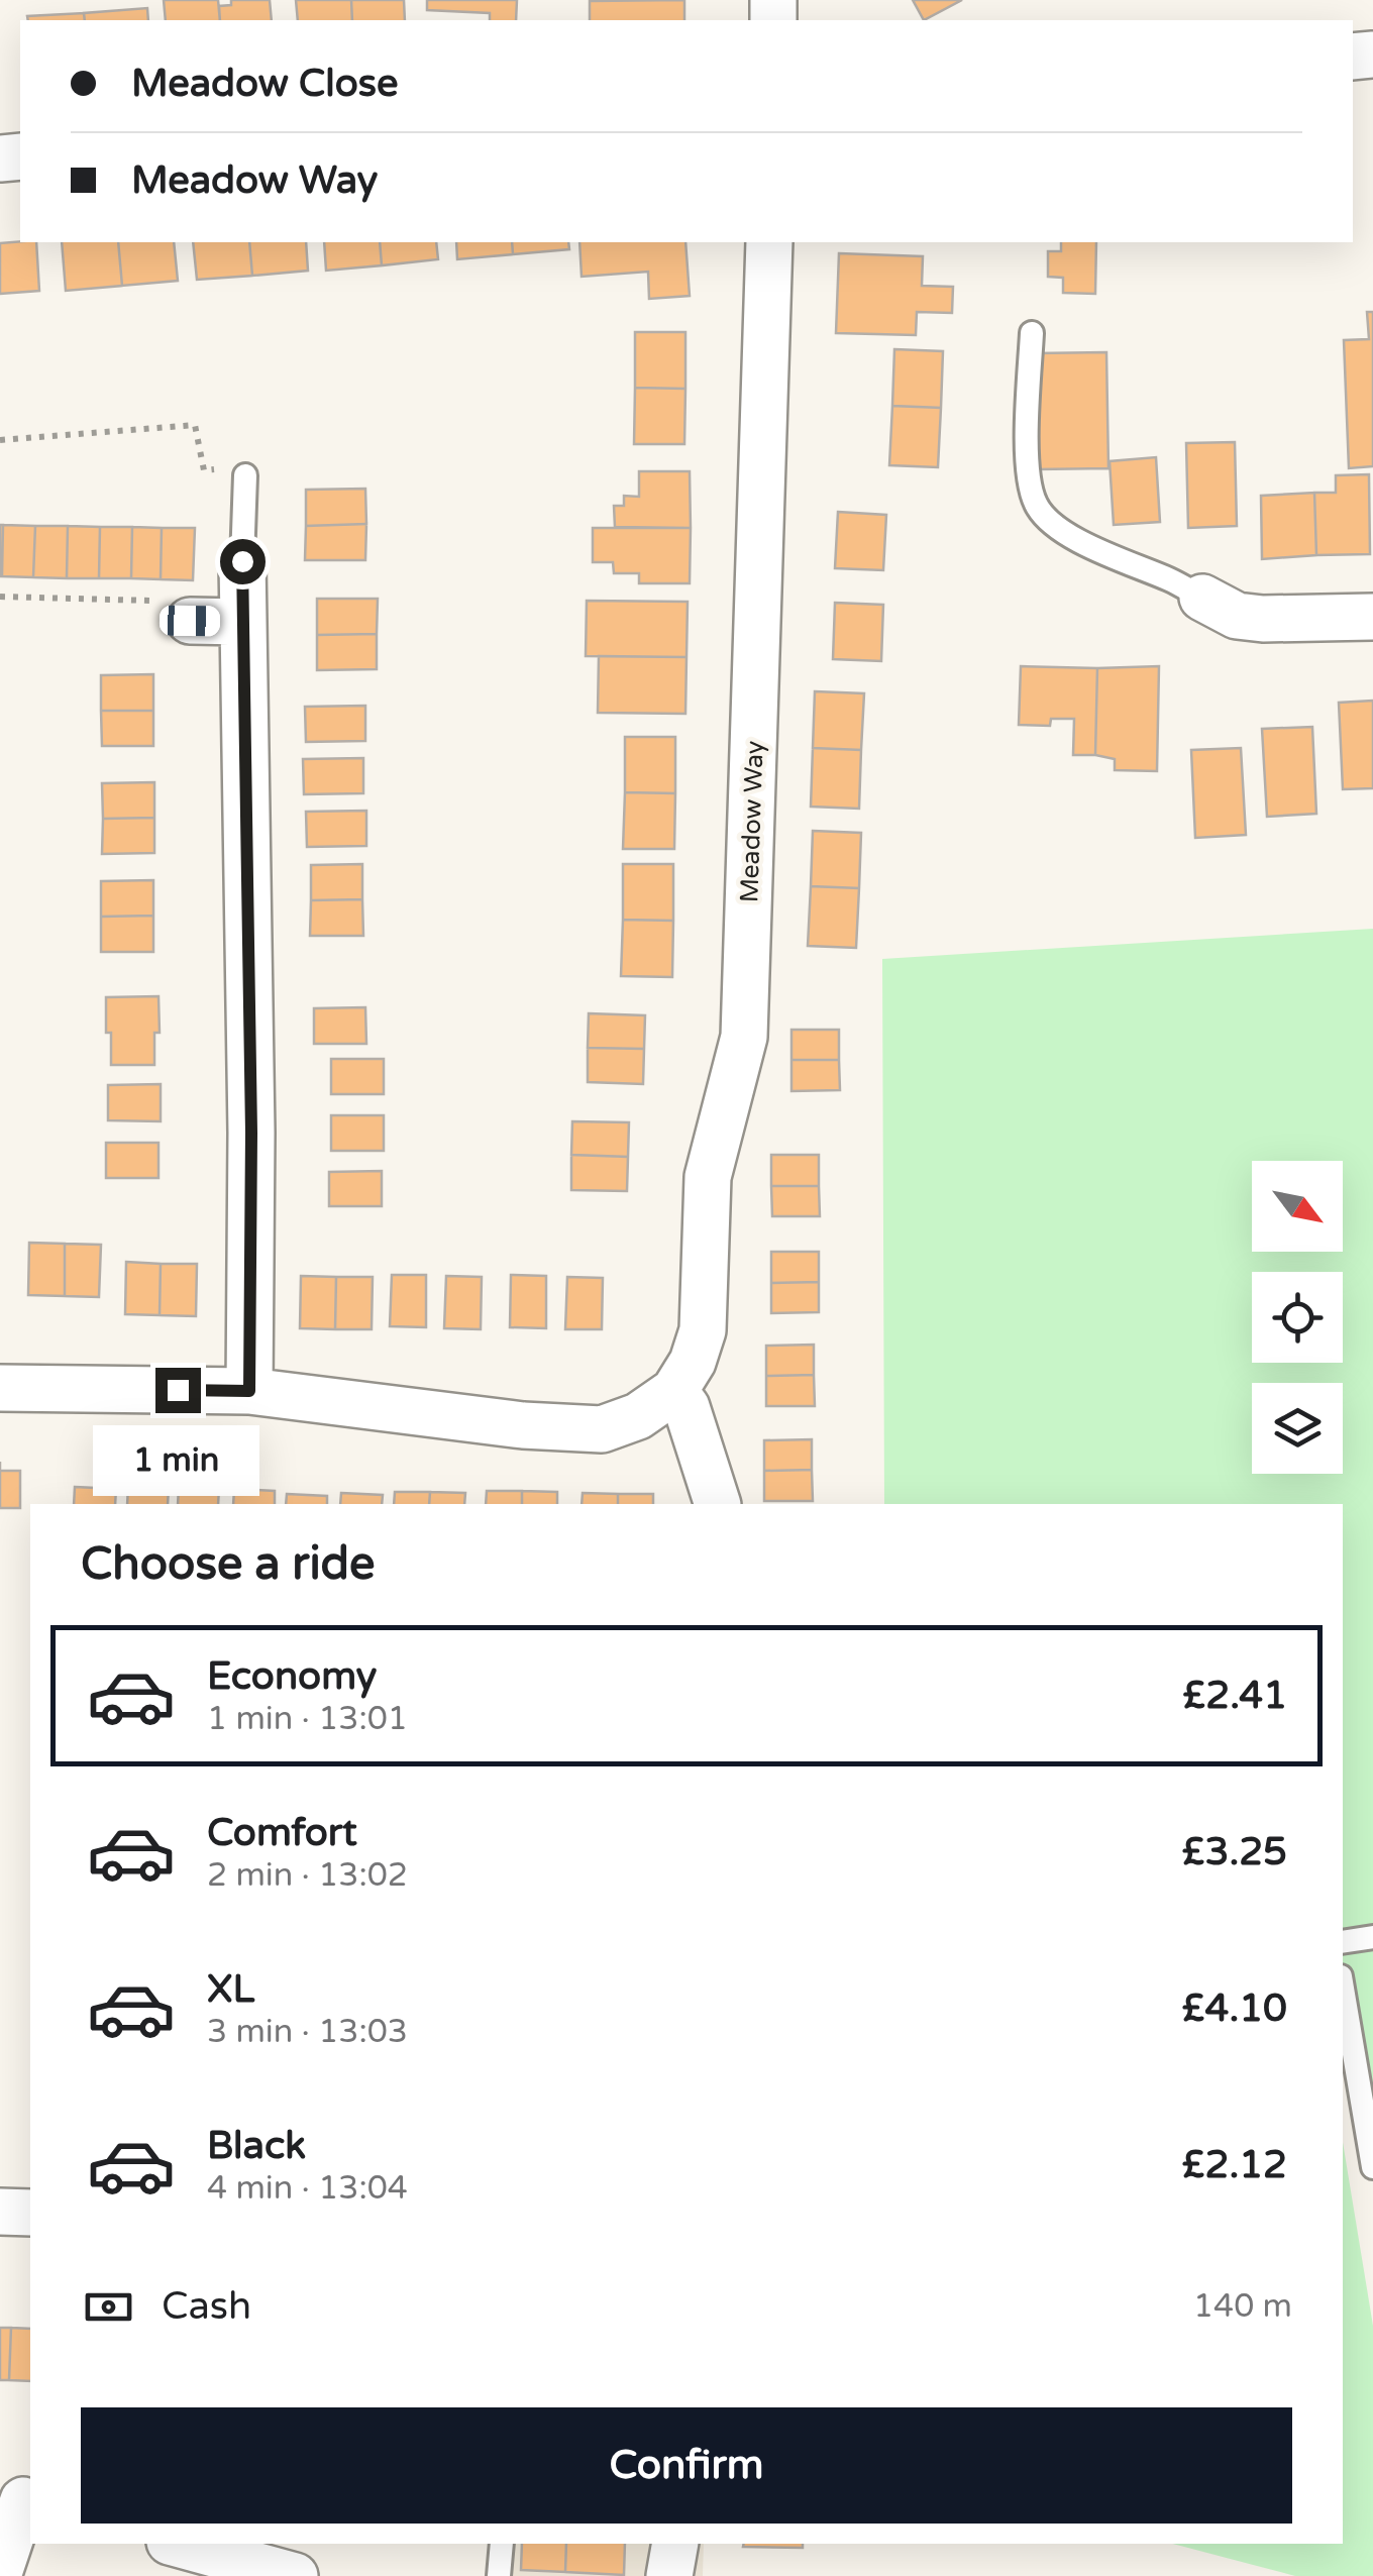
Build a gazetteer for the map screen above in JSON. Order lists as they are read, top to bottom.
{
  "streets": {
    "street": ["Meadow Way"]
  },
  "north": "bottom right",
  "page": {
    "banner": ["Meadow Close", "Meadow Way"],
    "bubble": "1 min",
    "heading": "Choose a ride",
    "list": [
      {
        "name": "Economy",
        "note": "1 min · 13:01",
        "value": "£2.41"
      },
      {
        "name": "Comfort",
        "note": "2 min · 13:02",
        "value": "£3.25"
      },
      {
        "name": "XL",
        "note": "3 min · 13:03",
        "value": "£4.10"
      },
      {
        "name": "Black",
        "note": "4 min · 13:04",
        "value": "£2.12"
      }
    ],
    "pay": ["Cash", "140 m"],
    "buttons": "Confirm"
  }
}
